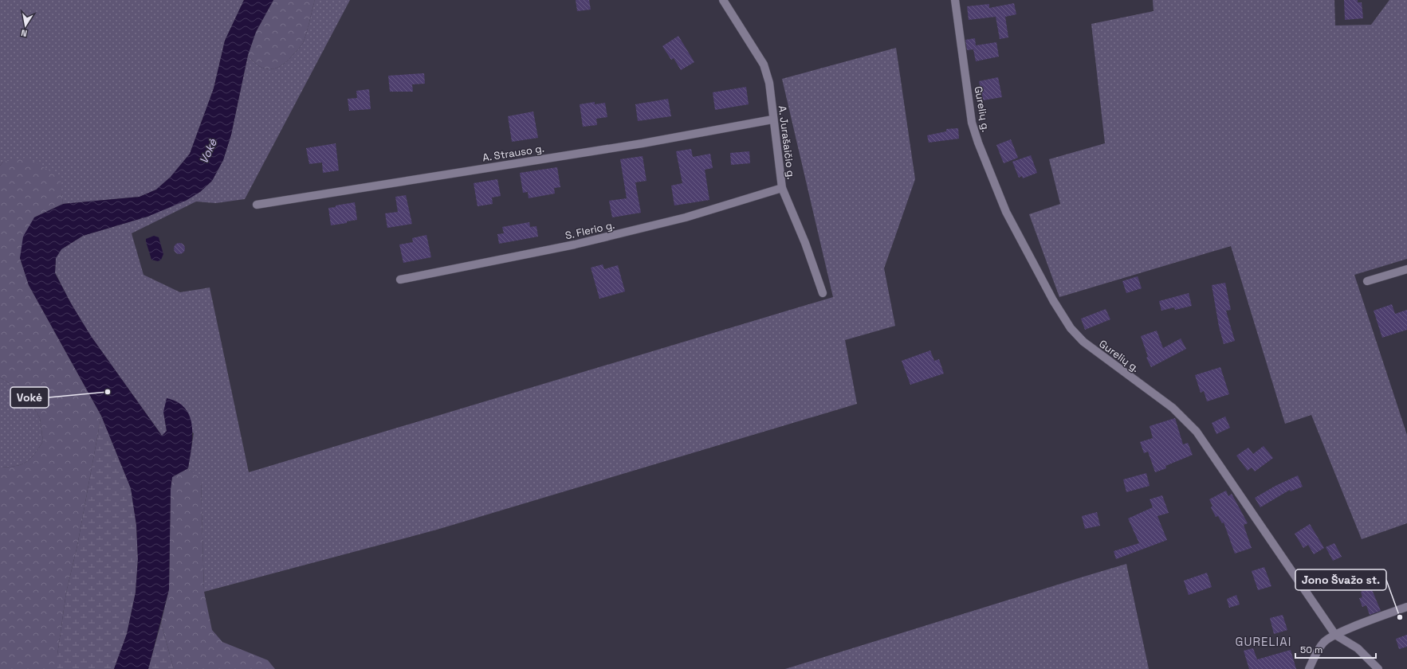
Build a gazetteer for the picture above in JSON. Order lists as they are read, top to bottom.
{
  "streets": {
    "street": [
      "Gurelių g.",
      "A. Jurašaičio g.",
      "A. Strauso g.",
      "S. Flerio g."
    ]
  },
  "crossings": [
    ["A. Jurašaičio g.", "A. Strauso g."],
    ["A. Jurašaičio g.", "S. Flerio g."]
  ],
  "districts": ["GURELIAI"],
  "water": ["Vokė"],
  "places": ["Vokė", "Jono Švažo st."],
  "scale_bar": "50 m",
  "north": "bottom"
}
